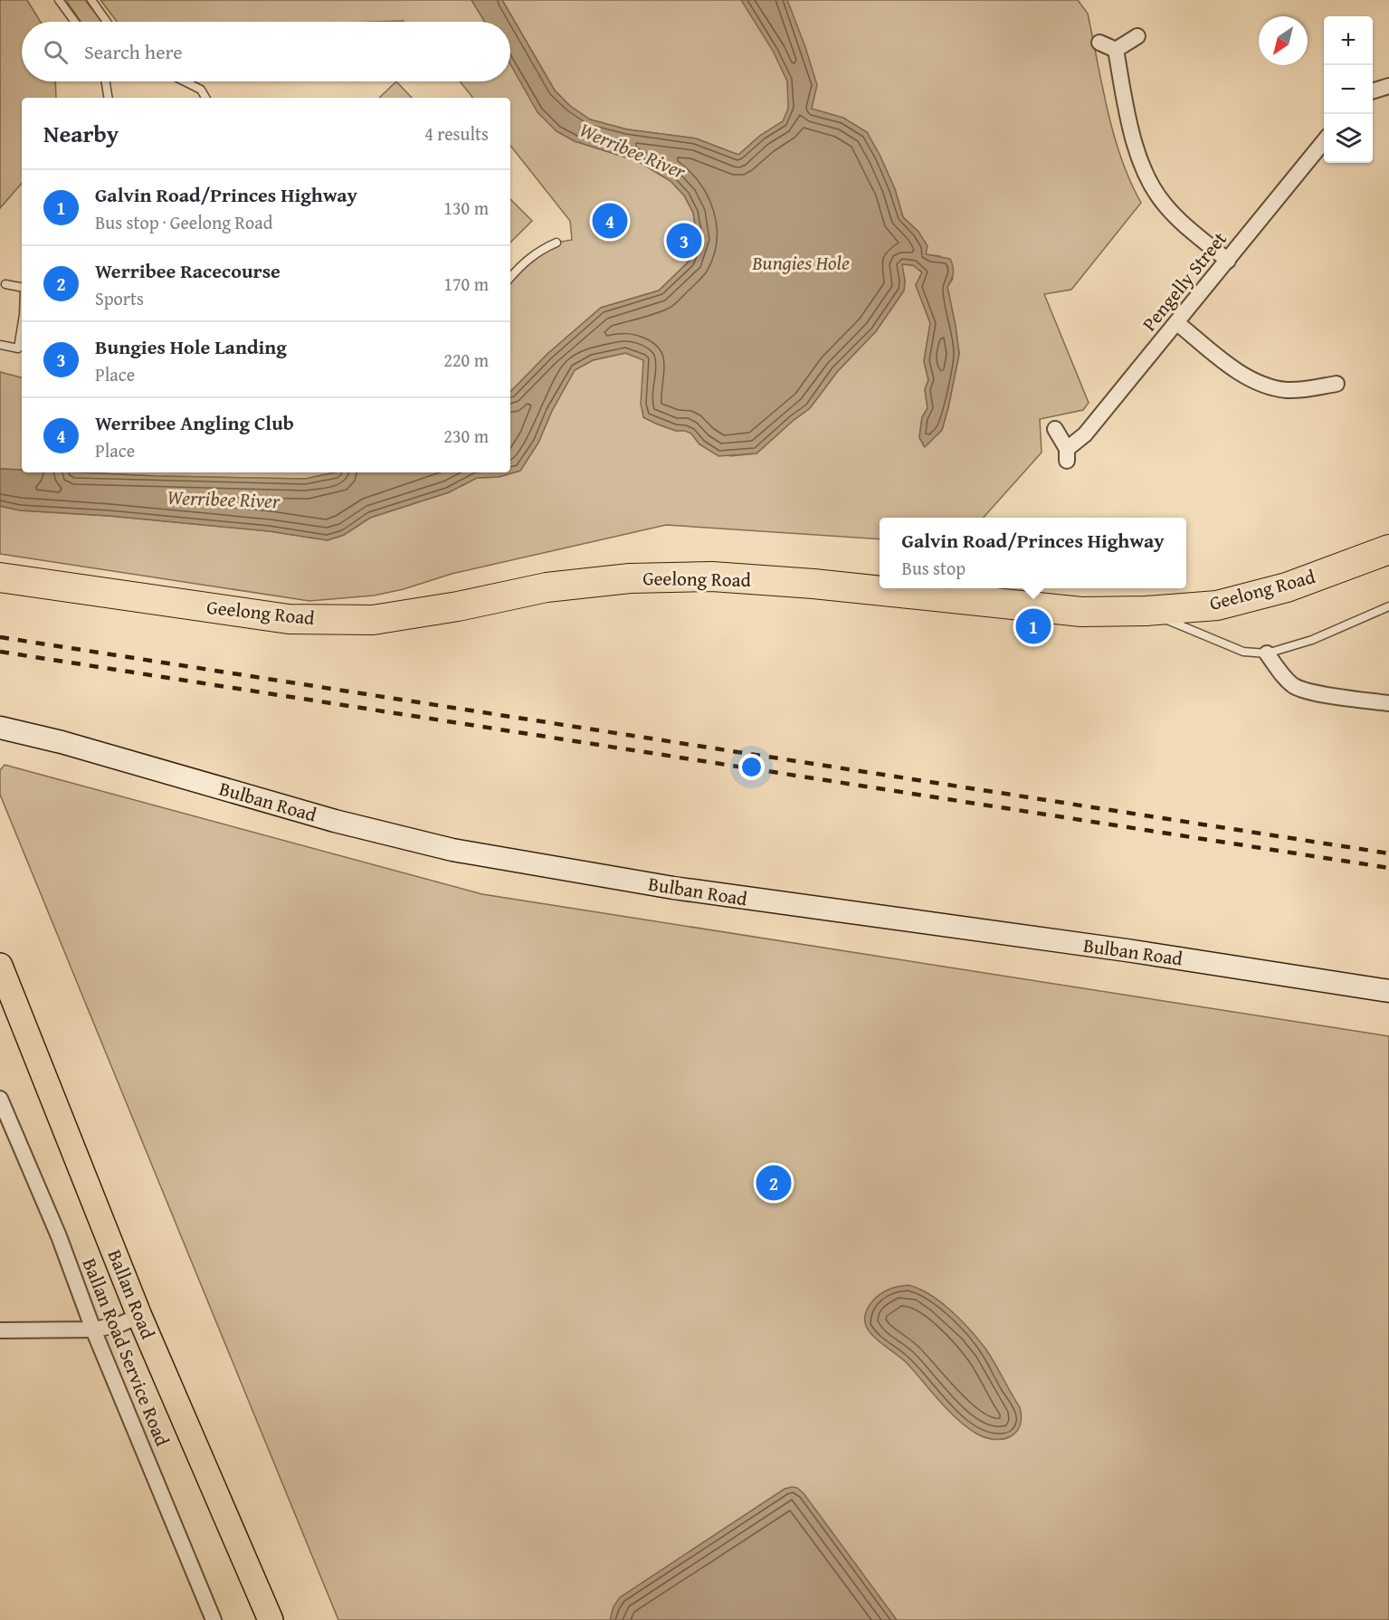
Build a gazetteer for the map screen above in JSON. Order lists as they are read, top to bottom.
{
  "streets": {
    "highway": ["Geelong Road"],
    "main road": ["Ballan Road"],
    "street": ["Pengelly Street", "Bulban Road", "Ballan Road Service Road"]
  },
  "water": ["Werribee River", "Bungies Hole"],
  "north": "bottom left",
  "page": {
    "map_buttons": ["+", "−"],
    "search": "Search here",
    "heading": ["Nearby", "4 results"],
    "list": [
      {
        "mark": "1",
        "name": "Galvin Road/Princes Highway",
        "note": "Bus stop · Geelong Road",
        "value": "130 m"
      },
      {
        "mark": "2",
        "name": "Werribee Racecourse",
        "note": "Sports",
        "value": "170 m"
      },
      {
        "mark": "3",
        "name": "Bungies Hole Landing",
        "note": "Place",
        "value": "220 m"
      },
      {
        "mark": "4",
        "name": "Werribee Angling Club",
        "note": "Place",
        "value": "230 m"
      }
    ],
    "pins": [
      "4",
      "3",
      "1",
      "2"
    ],
    "popup": ["Galvin Road/Princes Highway", "Bus stop"]
  }
}
